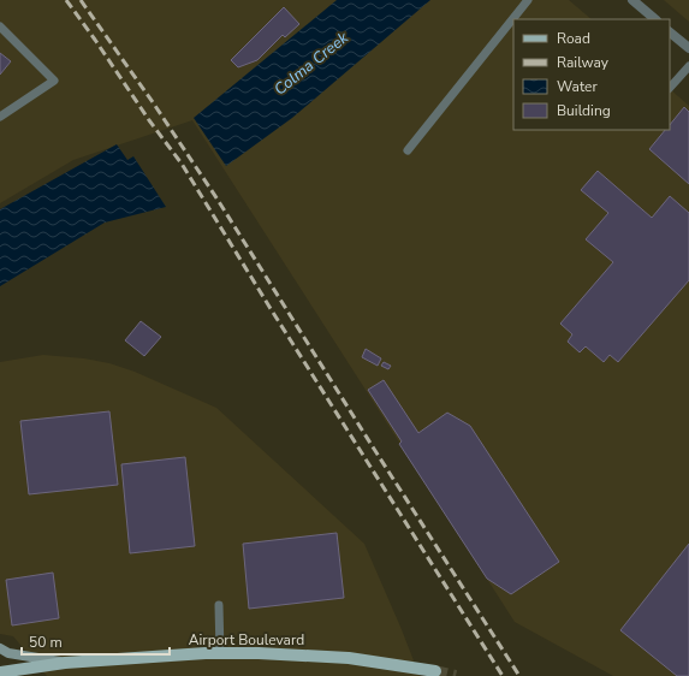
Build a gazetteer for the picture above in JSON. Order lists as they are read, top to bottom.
{
  "streets": {
    "main road": ["Airport Boulevard"]
  },
  "water": ["Colma Creek"],
  "legend": [
    "Road",
    "Railway",
    "Water",
    "Building"
  ],
  "scale_bar": "50 m"
}
